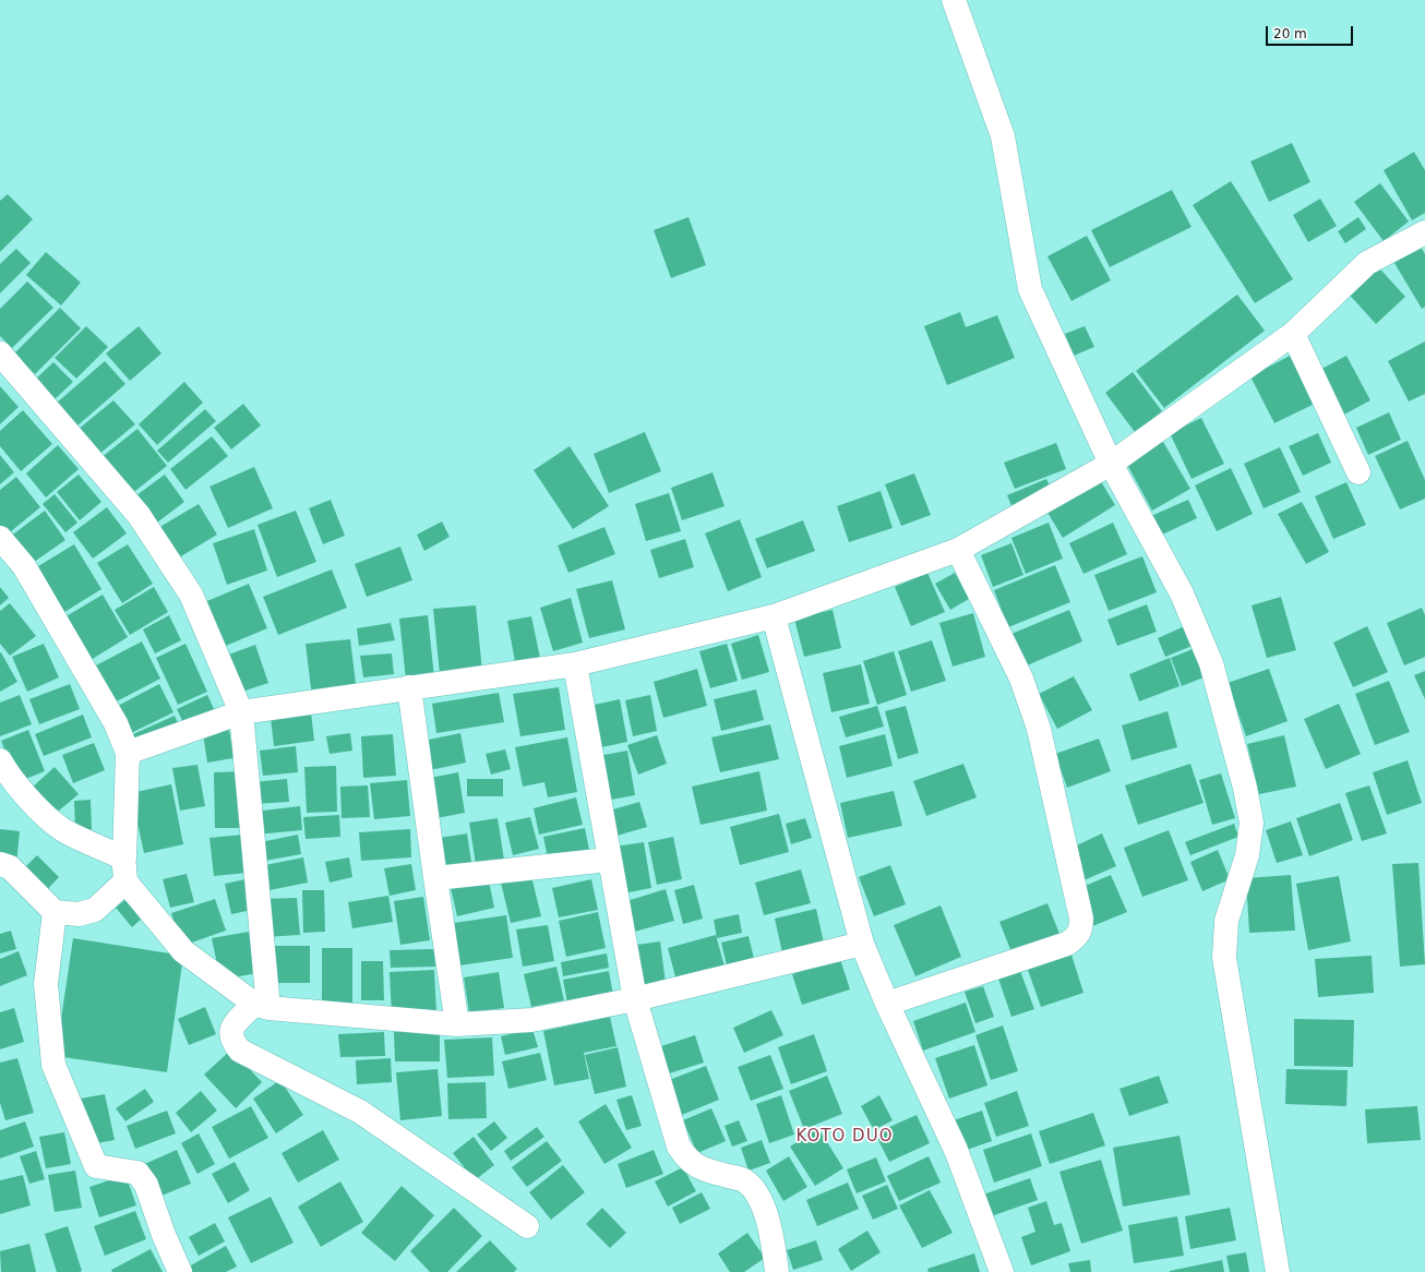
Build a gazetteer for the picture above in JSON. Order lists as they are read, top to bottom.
{
  "districts": ["KOTO DUO"],
  "scale_bar": "20 m"
}
